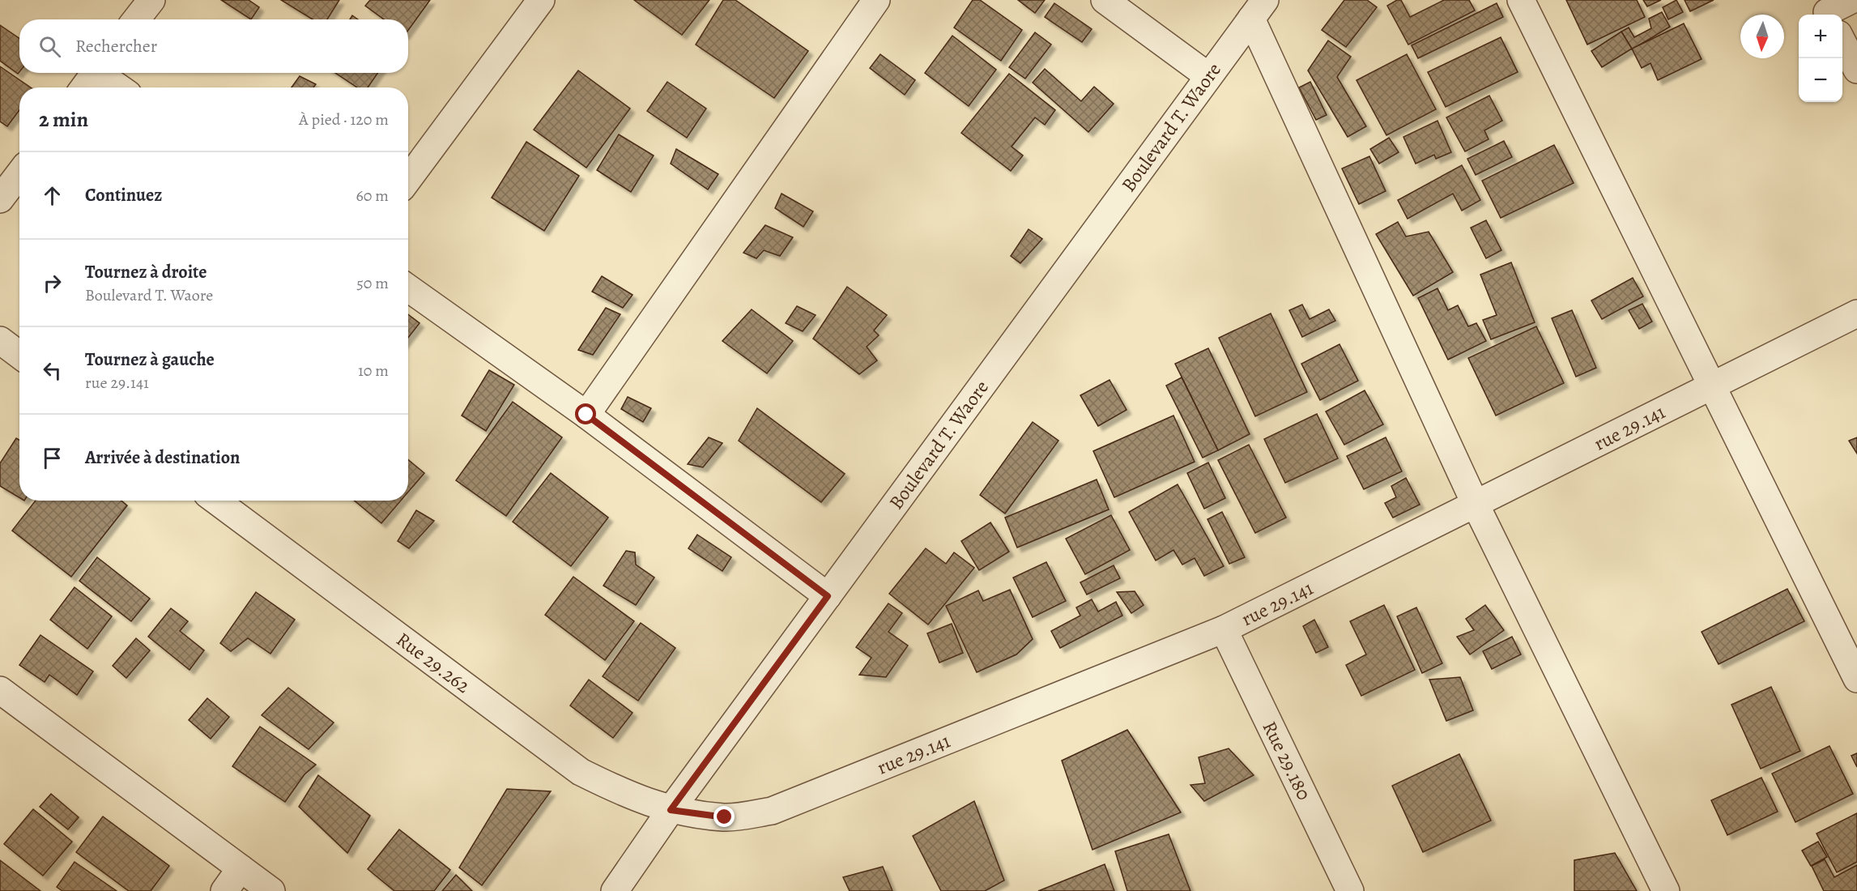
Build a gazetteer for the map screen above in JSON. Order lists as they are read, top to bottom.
{
  "streets": {
    "street": [
      "Boulevard T. Waore",
      "rue 29.141",
      "Rue 29.262",
      "Rue 29.180"
    ]
  },
  "crossings": [
    ["Boulevard T. Waore", "rue 29.141"],
    ["Boulevard T. Waore", "Rue 29.262"],
    ["rue 29.141", "Rue 29.262"],
    ["rue 29.141", "Rue 29.180"]
  ],
  "north": "bottom",
  "page": {
    "map_buttons": ["+", "−"],
    "search": "Rechercher",
    "heading": ["2 min", "À pied · 120 m"],
    "list": [
      ["Continuez", "60 m"],
      ["Tournez à droite", "Boulevard T. Waore", "50 m"],
      ["Tournez à gauche", "rue 29.141", "10 m"],
      "Arrivée à destination"
    ]
  }
}
